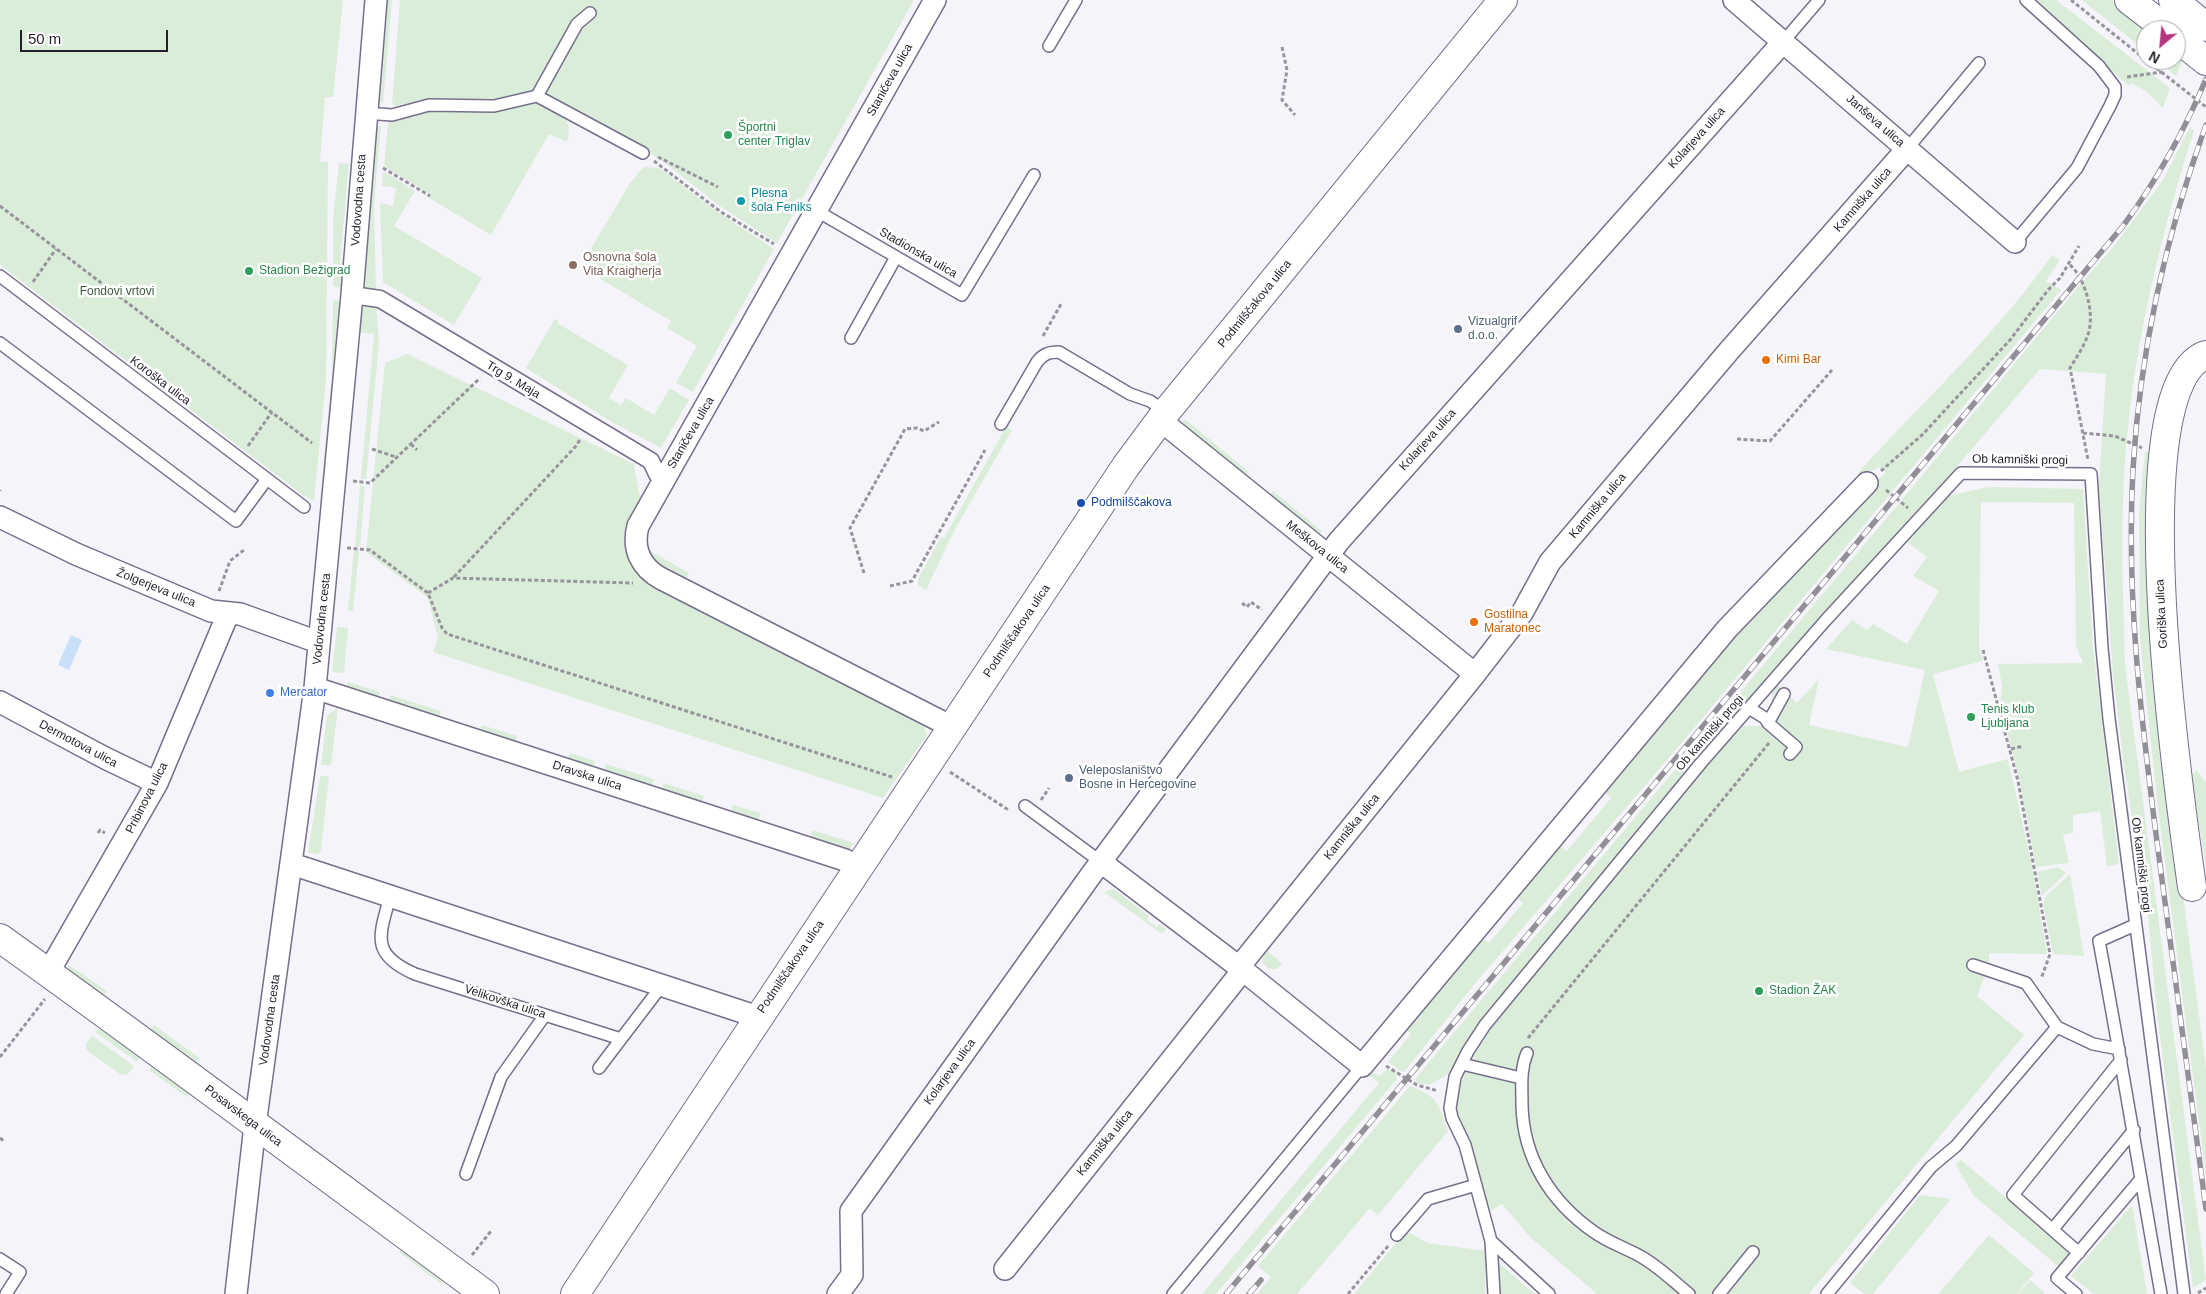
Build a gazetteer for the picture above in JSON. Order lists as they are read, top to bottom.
{
  "streets": {
    "street": [
      "Staničeva ulica",
      "Janševa ulica",
      "Kolarjeva ulica",
      "Vodovodna cesta",
      "Kamniška ulica",
      "Podmilščakova ulica",
      "Trg 9. Maja",
      "Meškova ulica",
      "Žolgerjeva ulica",
      "Goriška ulica",
      "Dermotova ulica",
      "Dravska ulica",
      "Pribinova ulica",
      "Posavskega ulica"
    ],
    "lane": [
      "Stadionska ulica",
      "Koroška ulica",
      "Ob kamniški progi",
      "Velikovška ulica"
    ]
  },
  "crossings": [
    ["Staničeva ulica", "Stadionska ulica"],
    ["Staničeva ulica", "Podmilščakova ulica"],
    ["Staničeva ulica", "Trg 9. Maja"],
    ["Janševa ulica", "Kolarjeva ulica"],
    ["Janševa ulica", "Kamniška ulica"],
    ["Kolarjeva ulica", "Meškova ulica"],
    ["Vodovodna cesta", "Trg 9. Maja"],
    ["Vodovodna cesta", "Žolgerjeva ulica"],
    ["Vodovodna cesta", "Dravska ulica"],
    ["Vodovodna cesta", "Posavskega ulica"],
    ["Kamniška ulica", "Meškova ulica"],
    ["Podmilščakova ulica", "Meškova ulica"],
    ["Podmilščakova ulica", "Dravska ulica"],
    ["Žolgerjeva ulica", "Pribinova ulica"],
    ["Dermotova ulica", "Pribinova ulica"],
    ["Pribinova ulica", "Posavskega ulica"]
  ],
  "parks": ["Fondovi vrtovi"],
  "places": [
    "Športni center Triglav",
    "Plesna šola Feniks",
    "Osnovna šola Vita Kraigherja",
    "Stadion Bežigrad",
    "Vizualgrif d.o.o.",
    "Kimi Bar",
    "Podmilščakova",
    "Gostilna Maratonec",
    "Mercator",
    "Tenis klub Ljubljana",
    "Veleposlaništvo Bosne in Hercegovine",
    "Stadion ŽAK"
  ],
  "scale_bar": "50 m",
  "north": "bottom left"
}
